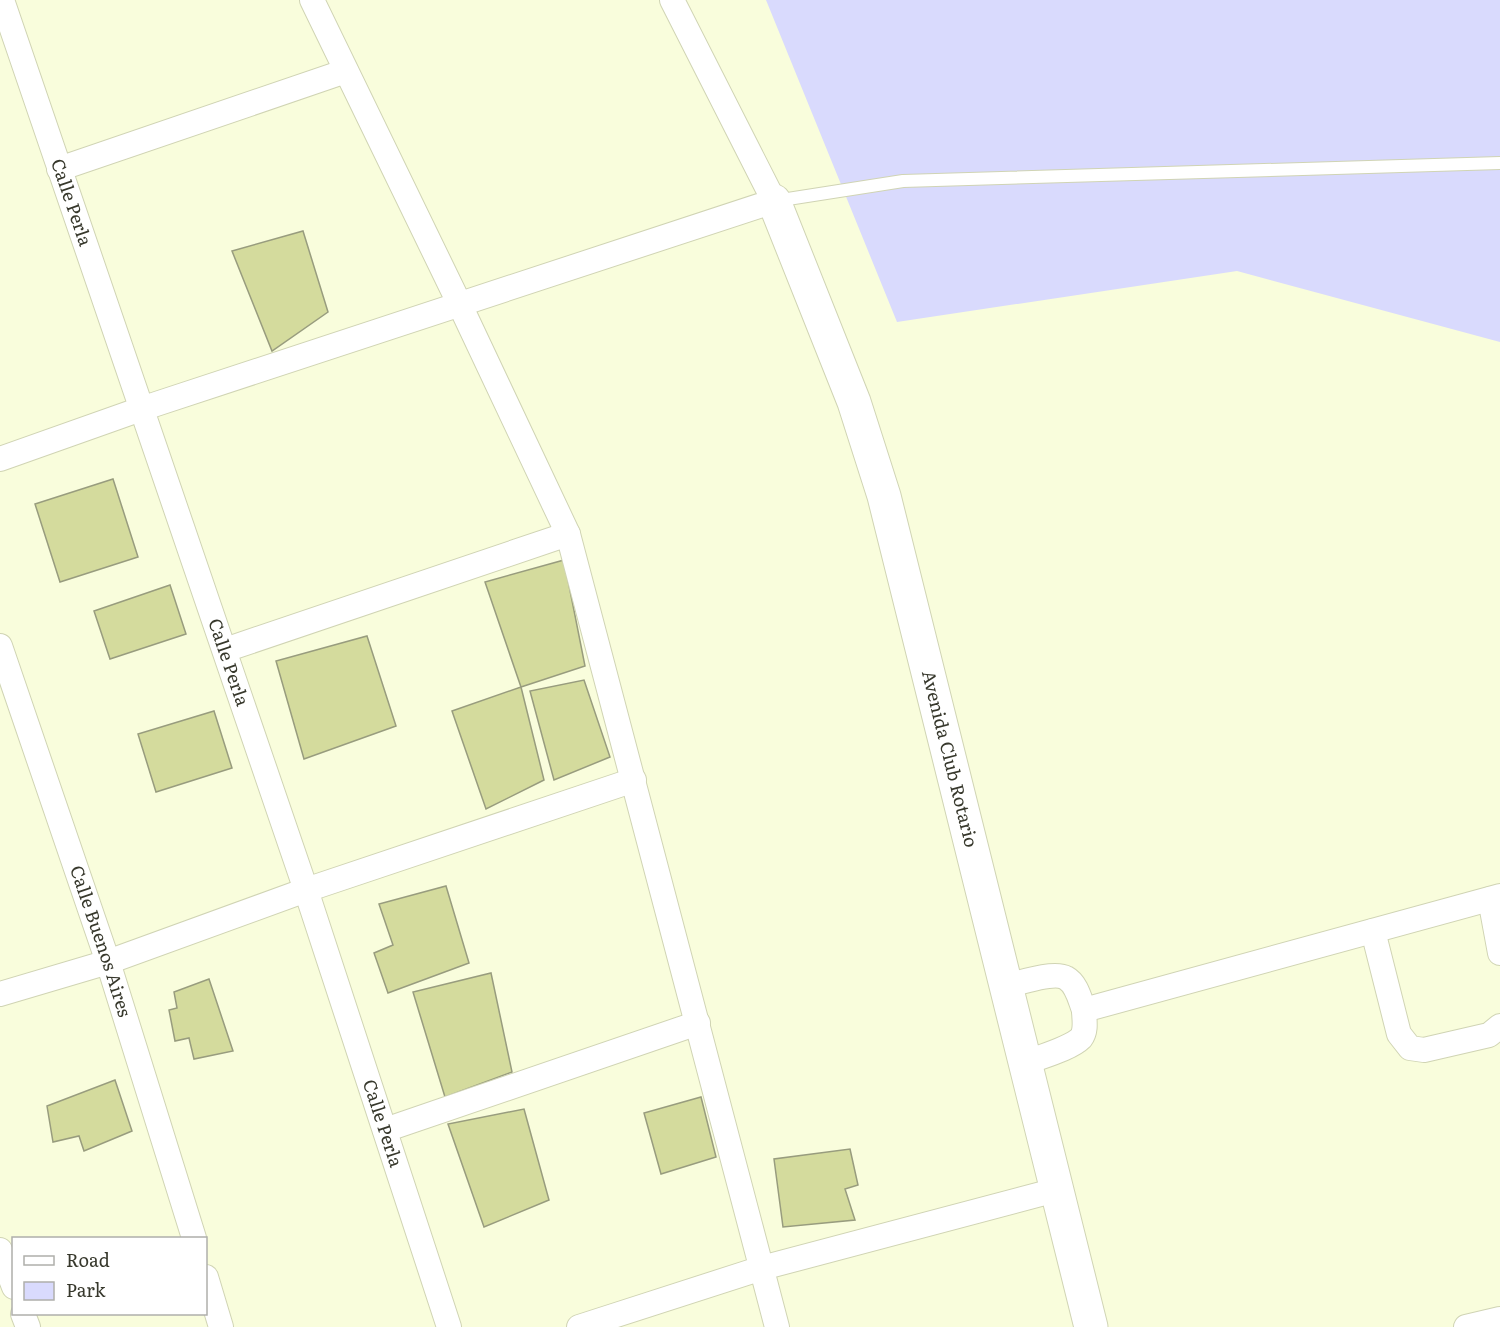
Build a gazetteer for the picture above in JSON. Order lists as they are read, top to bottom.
{
  "streets": {
    "main road": ["Avenida Club Rotario"],
    "street": ["Calle Perla", "Calle Buenos Aires"]
  },
  "legend": ["Road", "Park"]
}
